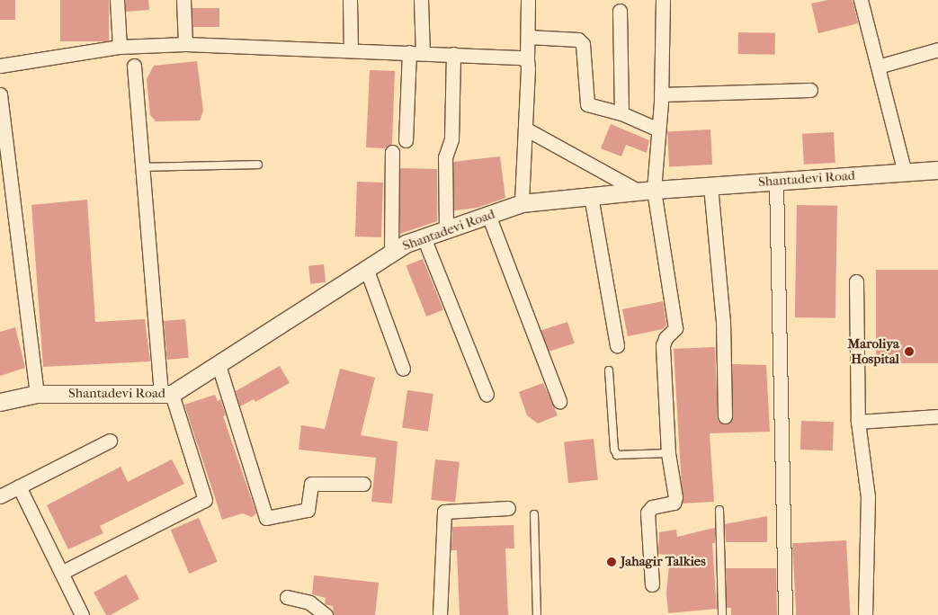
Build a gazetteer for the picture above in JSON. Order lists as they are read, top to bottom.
{
  "streets": {
    "street": ["Shantadevi Road"]
  },
  "places": ["Maroliya Hospital", "Jahagir Talkies"]
}
